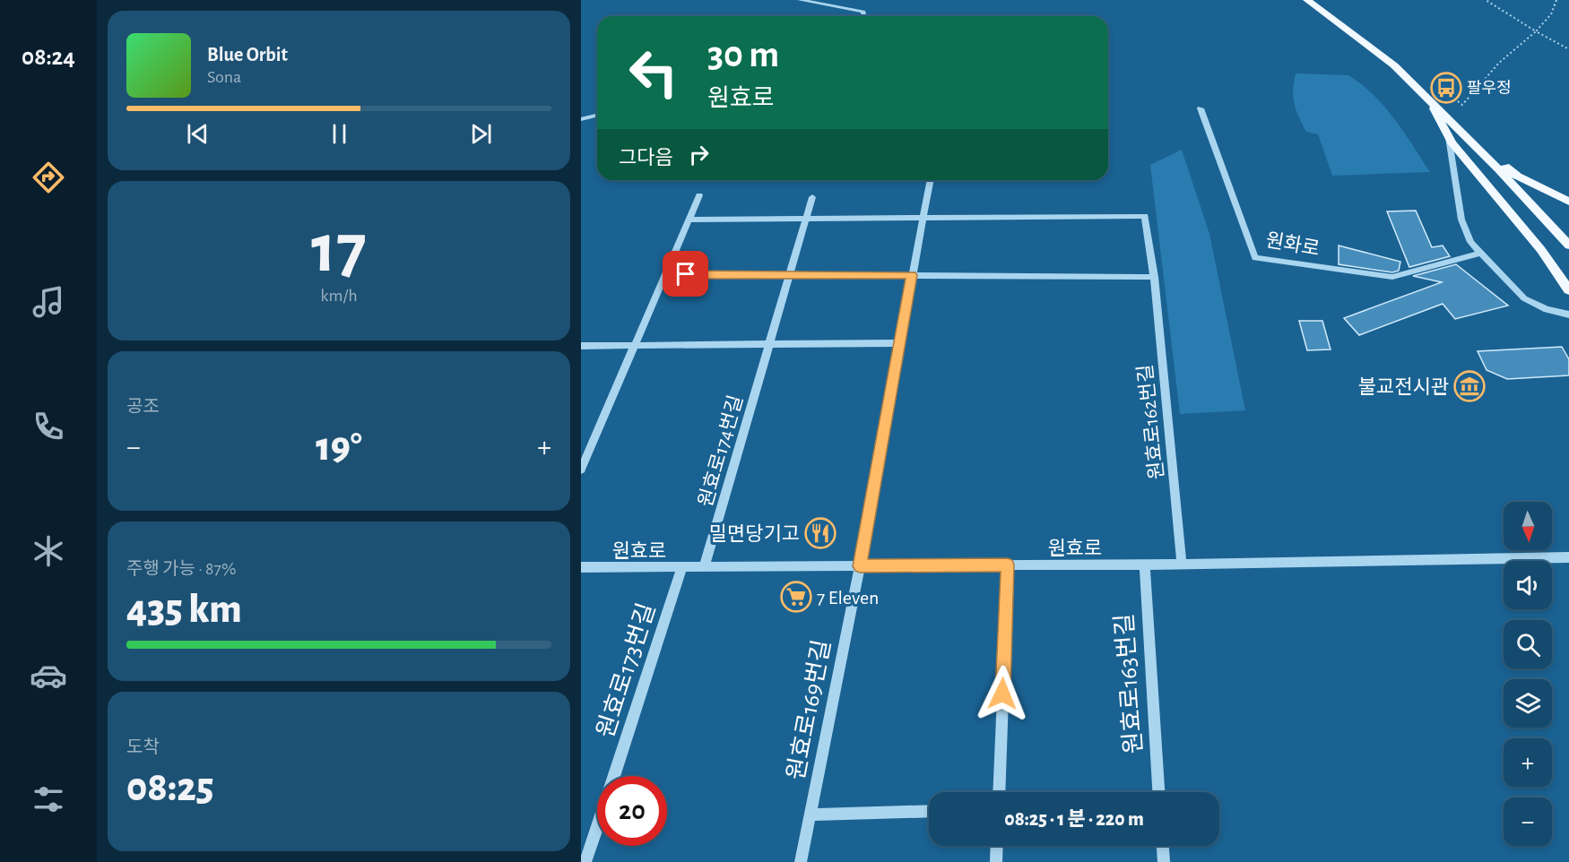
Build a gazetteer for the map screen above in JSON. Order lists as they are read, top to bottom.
{
  "streets": {
    "street": [
      "원화로",
      "원효로162번길",
      "원효로174번길",
      "원효로",
      "원효로173번길",
      "원효로163번길",
      "원효로169번길"
    ]
  },
  "crossings": [
    ["원효로162번길", "원효로"],
    ["원효로162번길", "원효로169번길"],
    ["원효로174번길", "원효로"],
    ["원효로", "원효로173번길"],
    ["원효로", "원효로163번길"],
    ["원효로", "원효로169번길"]
  ],
  "places": {
    "bus stop": ["팔우정"],
    "museum": ["불교전시관"],
    "restaurant": ["밀면당기고"],
    "supermarket": ["7 Eleven"]
  },
  "north": "bottom",
  "page": {
    "tabs": "08:24",
    "turn": ["30 m", "원효로"],
    "song": ["Blue Orbit", "Sona"],
    "then": "그다음",
    "tile": [
      ["17", "km/h"],
      "공조",
      ["주행 가능 · 87%", "435 km"],
      ["도착", "08:25"]
    ],
    "heat": ["−", "19°", "+"],
    "map_buttons": ["+", "−"],
    "limit": "20",
    "trip": "08:25 · 1 분 · 220 m"
  }
}
